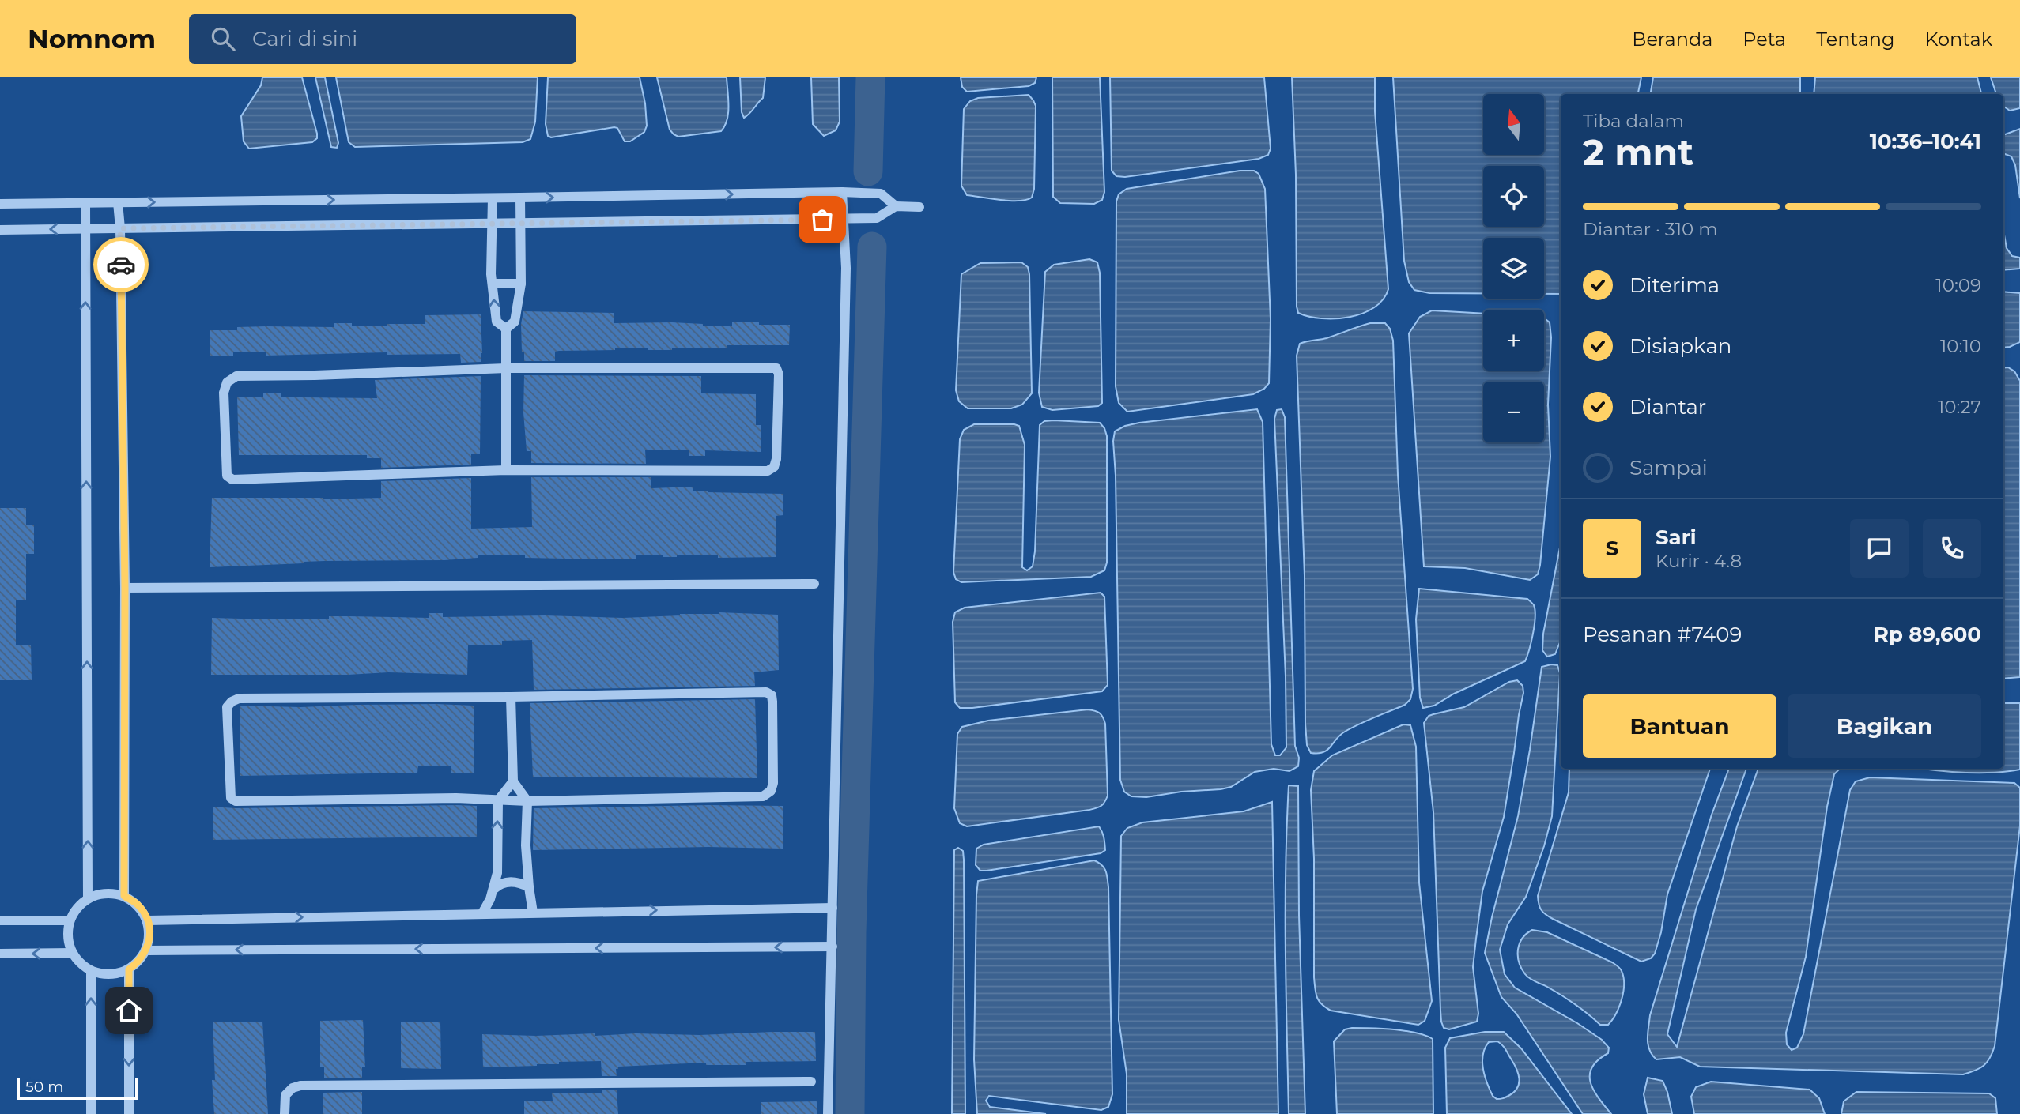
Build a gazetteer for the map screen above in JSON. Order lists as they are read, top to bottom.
{
  "scale_bar": "50 m",
  "north": "top",
  "page": {
    "header": "Nomnom",
    "search": "Cari di sini",
    "nav": [
      "Beranda",
      "Peta",
      "Tentang",
      "Kontak"
    ],
    "map_buttons": ["+", "−"],
    "heading": ["2 mnt", "Tiba dalam", "10:36–10:41"],
    "panel": [
      "Sari",
      "Kurir · 4.8",
      "Pesanan #7409",
      "Rp 89,600"
    ],
    "bar": "Diantar · 310 m",
    "list": [
      ["Diterima", "10:09"],
      ["Disiapkan", "10:10"],
      ["Diantar", "10:27"],
      "Sampai"
    ],
    "round": "S",
    "buttons": ["Bantuan", "Bagikan"],
    "scale": "50 m"
  }
}
